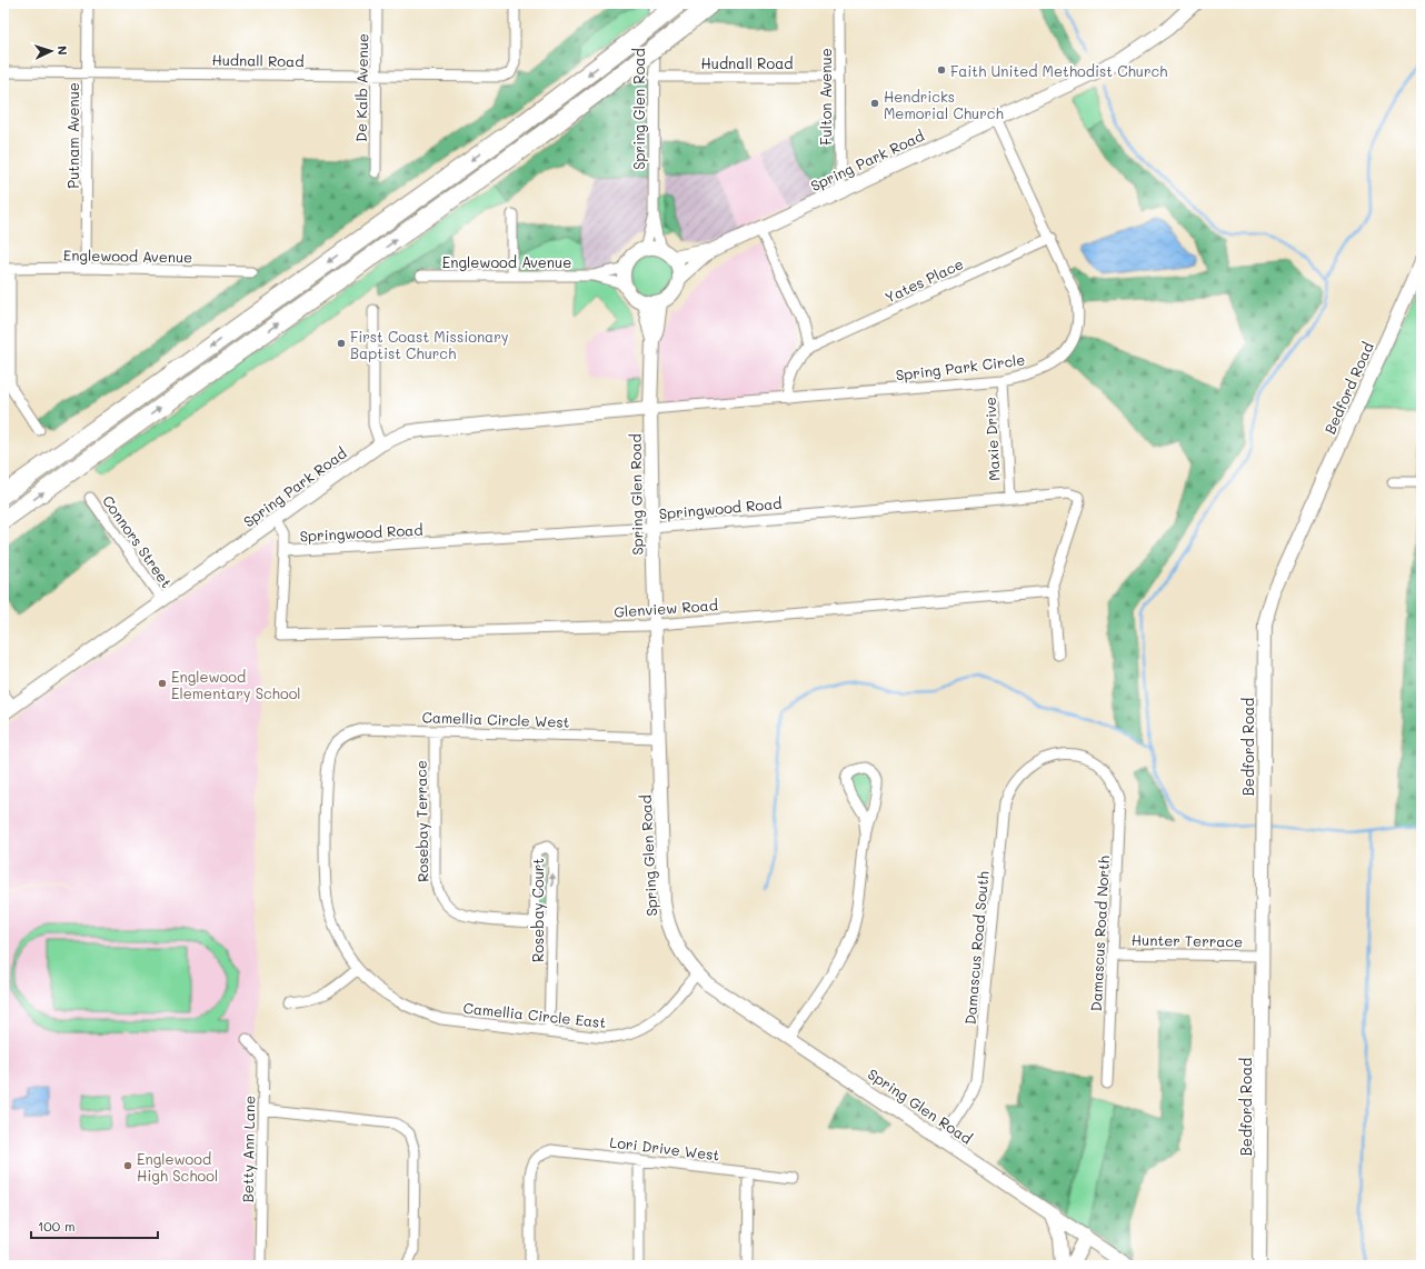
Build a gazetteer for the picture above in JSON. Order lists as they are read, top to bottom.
{
  "streets": {
    "street": [
      "Hudnall Road",
      "De Kalb Avenue",
      "Fulton Avenue",
      "Spring Glen Road",
      "Putnam Avenue",
      "Spring Park Road",
      "Englewood Avenue",
      "Yates Place",
      "Spring Park Circle",
      "Bedford Road",
      "Maxie Drive",
      "Springwood Road",
      "Connors Street",
      "Glenview Road",
      "Camellia Circle West",
      "Rosebay Terrace",
      "Rosebay Court",
      "Damascus Road North",
      "Hunter Terrace",
      "Damascus Road South",
      "Camellia Circle East",
      "Lori Drive West",
      "Betty Ann Lane"
    ]
  },
  "crossings": [
    ["Hudnall Road", "De Kalb Avenue"],
    ["Hudnall Road", "Fulton Avenue"],
    ["Hudnall Road", "Spring Glen Road"],
    ["Hudnall Road", "Putnam Avenue"],
    ["Fulton Avenue", "Spring Park Road"],
    ["Spring Glen Road", "Spring Park Road"],
    ["Spring Glen Road", "Englewood Avenue"],
    ["Spring Glen Road", "Spring Park Circle"],
    ["Spring Glen Road", "Springwood Road"],
    ["Spring Glen Road", "Glenview Road"],
    ["Spring Glen Road", "Camellia Circle West"],
    ["Spring Glen Road", "Damascus Road South"],
    ["Spring Glen Road", "Camellia Circle East"],
    ["Putnam Avenue", "Englewood Avenue"],
    ["Spring Park Road", "Englewood Avenue"],
    ["Spring Park Road", "Spring Park Circle"],
    ["Spring Park Road", "Connors Street"],
    ["Yates Place", "Spring Park Circle"],
    ["Spring Park Circle", "Maxie Drive"],
    ["Bedford Road", "Hunter Terrace"],
    ["Maxie Drive", "Springwood Road"],
    ["Springwood Road", "Glenview Road"],
    ["Camellia Circle West", "Rosebay Terrace"],
    ["Camellia Circle West", "Camellia Circle East"],
    ["Rosebay Terrace", "Rosebay Court"],
    ["Rosebay Court", "Camellia Circle East"],
    ["Damascus Road North", "Hunter Terrace"],
    ["Damascus Road North", "Damascus Road South"]
  ],
  "places": [
    "Faith United Methodist Church",
    "Hendricks Memorial Church",
    "First Coast Missionary Baptist Church",
    "Englewood Elementary School",
    "Englewood High School"
  ],
  "scale_bar": "100 m",
  "north": "right"
}
